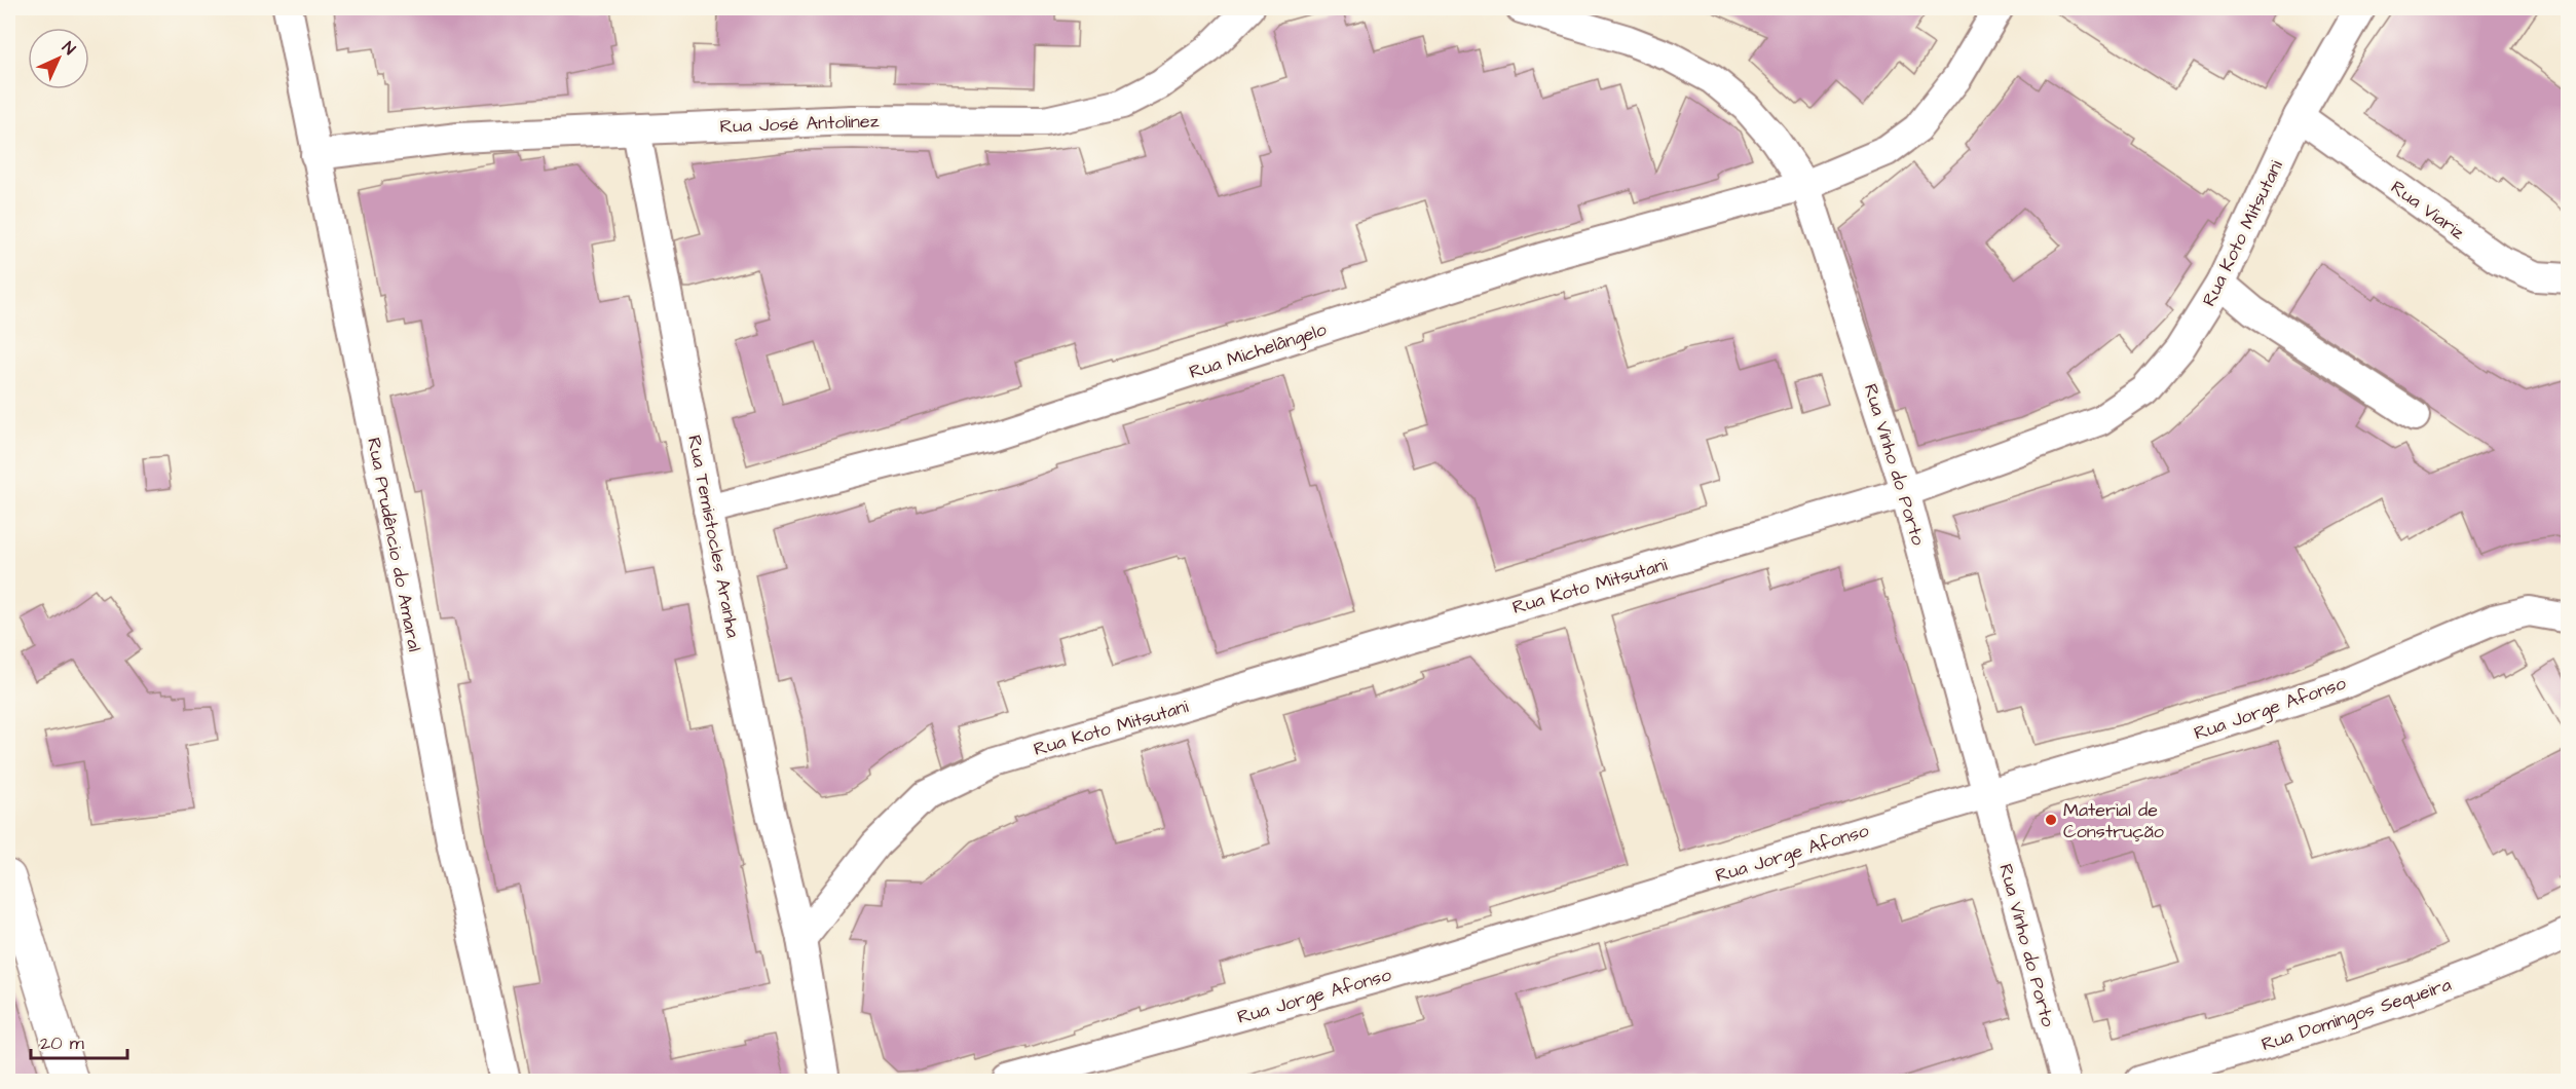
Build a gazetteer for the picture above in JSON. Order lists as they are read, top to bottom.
{
  "streets": {
    "street": [
      "Rua José Antolinez",
      "Rua Viariz",
      "Rua Koto Mitsutani",
      "Rua Michelângelo",
      "Rua Vinho do Porto",
      "Rua Temistocles Aranha",
      "Rua Prudêncio do Amaral",
      "Rua Jorge Afonso",
      "Rua Domingos Sequeira"
    ]
  },
  "crossings": [
    ["Rua José Antolinez", "Rua Temistocles Aranha"],
    ["Rua José Antolinez", "Rua Prudêncio do Amaral"],
    ["Rua Viariz", "Rua Koto Mitsutani"],
    ["Rua Koto Mitsutani", "Rua Vinho do Porto"],
    ["Rua Koto Mitsutani", "Rua Temistocles Aranha"],
    ["Rua Michelângelo", "Rua Vinho do Porto"],
    ["Rua Michelângelo", "Rua Temistocles Aranha"],
    ["Rua Vinho do Porto", "Rua Jorge Afonso"]
  ],
  "places": ["Material de Construção"],
  "scale_bar": "20 m",
  "north": "top right"
}
